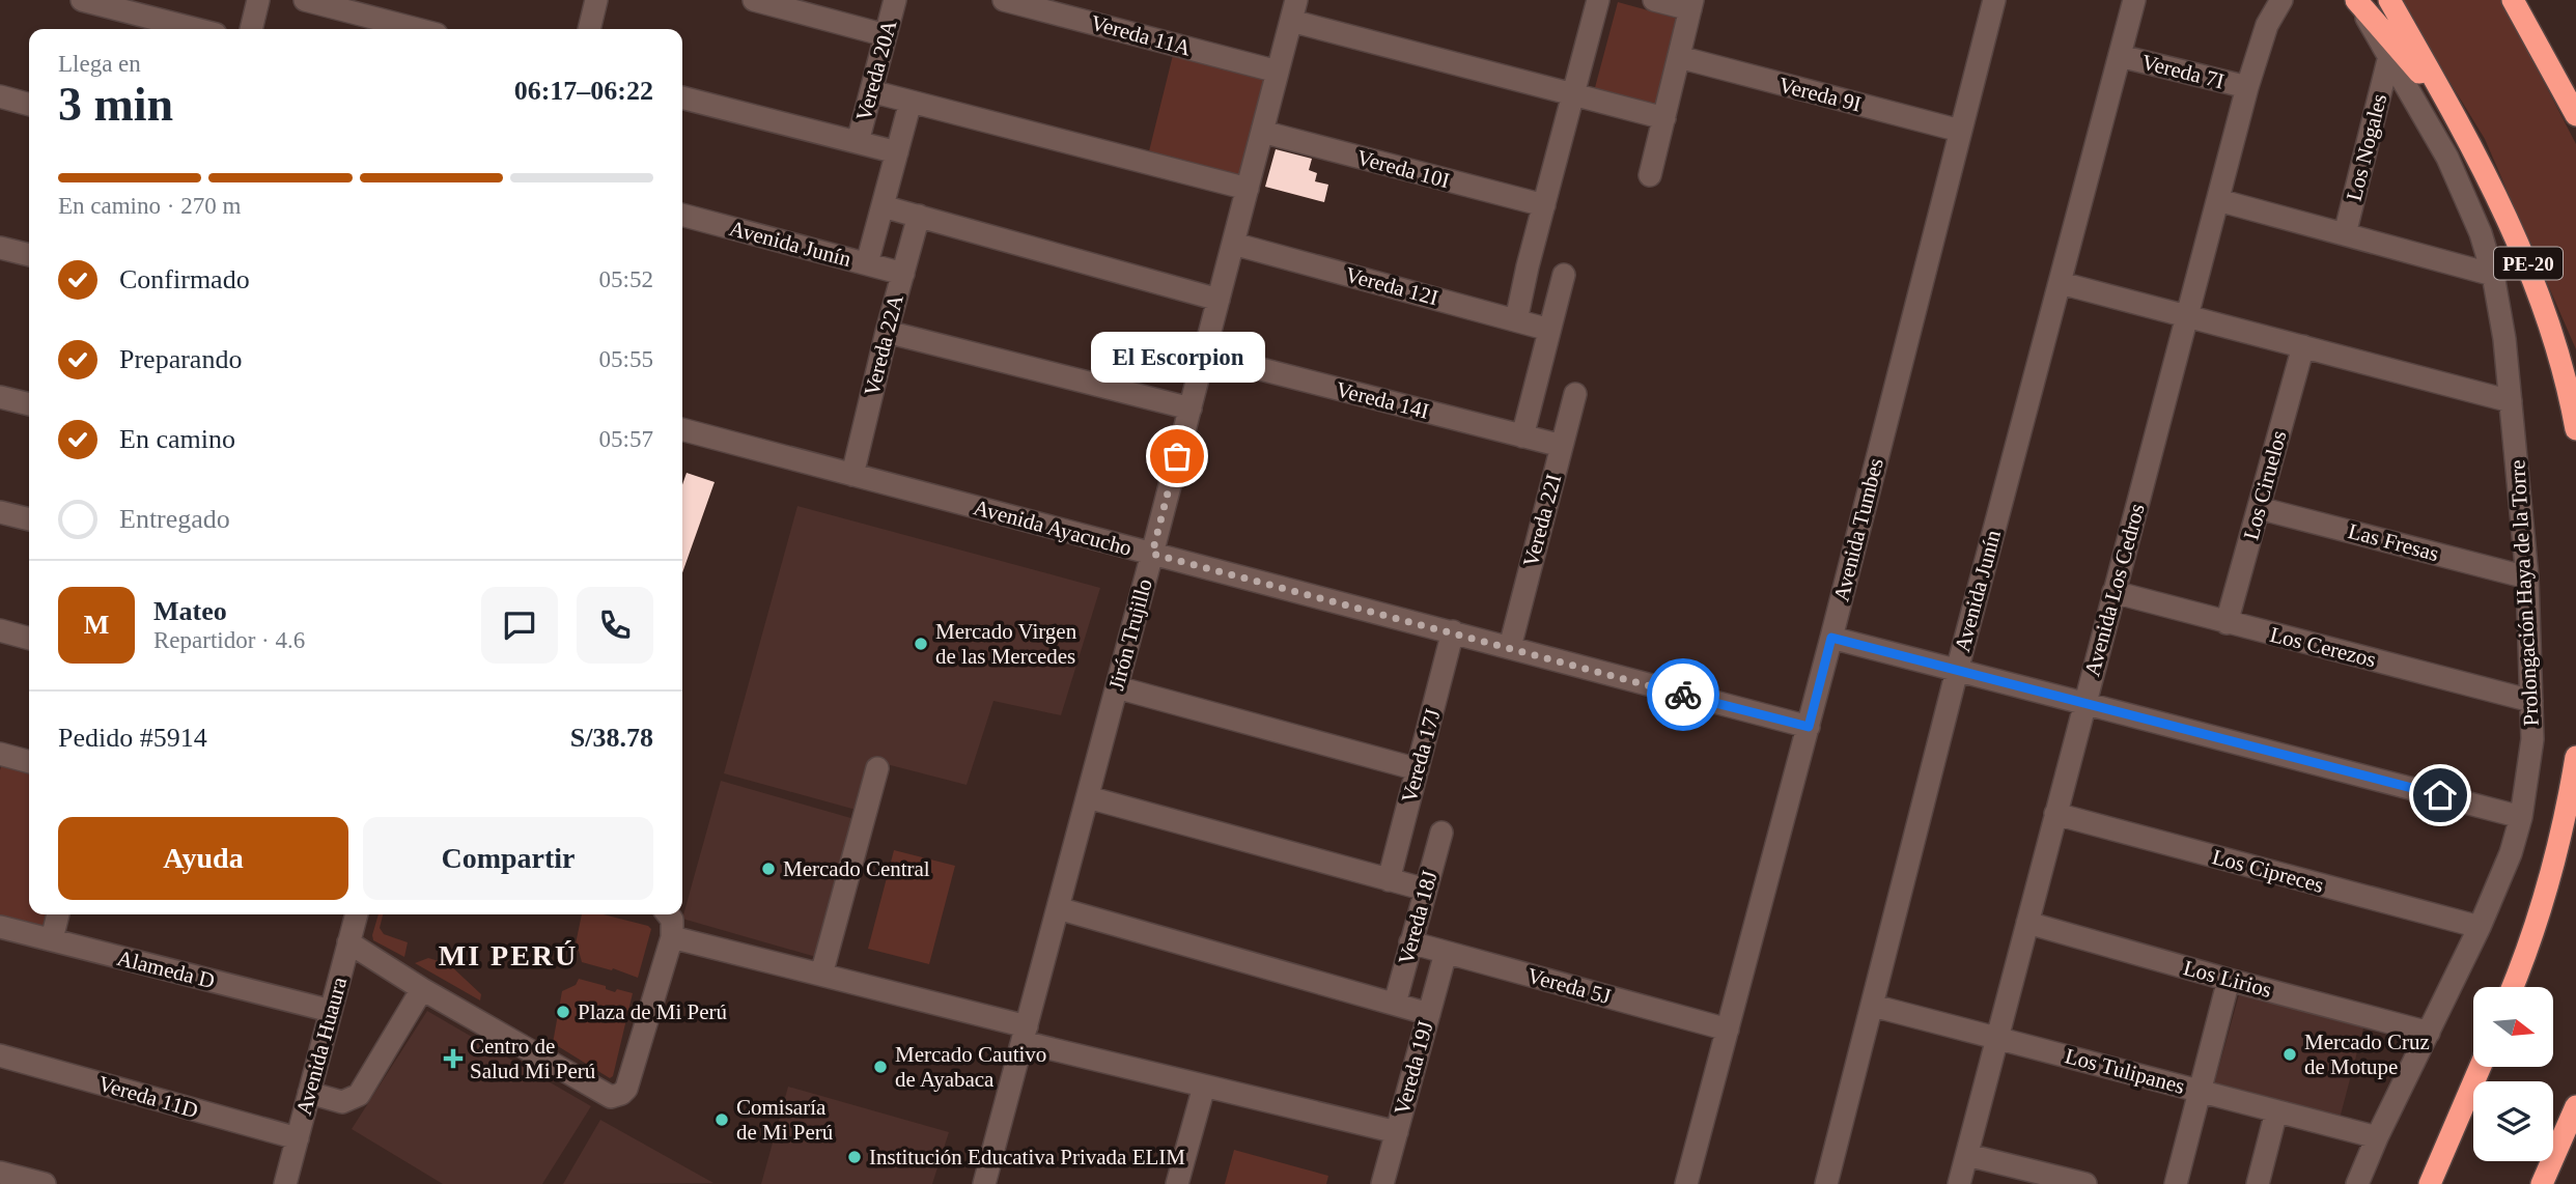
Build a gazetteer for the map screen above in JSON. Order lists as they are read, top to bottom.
{
  "streets": {
    "highway": ["PE-20"],
    "street": [
      "Vereda 11A",
      "Vereda 20A",
      "Vereda 7I",
      "Vereda 9I",
      "Los Nogales",
      "Vereda 10I",
      "Avenida Junín",
      "Vereda 12I",
      "Vereda 22A",
      "Vereda 14I",
      "Los Ciruelos",
      "Vereda 22I",
      "Avenida Ayacucho",
      "Avenida Tumbes",
      "Las Fresas",
      "Avenida Los Cedros",
      "Prolongación Haya de la Torre",
      "Jirón Trujillo",
      "Los Cerezos",
      "Vereda 17J",
      "Los Cipreces",
      "Vereda 18J",
      "Alameda D",
      "Los Lirios",
      "Vereda 5J",
      "Avenida Huaura",
      "Vereda 19J",
      "Los Tulipanes",
      "Vereda 11D"
    ]
  },
  "crossings": [
    ["Vereda 11A", "Jirón Trujillo"],
    ["Vereda 7I", "Avenida Junín"],
    ["Vereda 7I", "Avenida Los Cedros"],
    ["Vereda 9I", "Avenida Tumbes"],
    ["Los Nogales", "Prolongación Haya de la Torre"],
    ["Vereda 10I", "Jirón Trujillo"],
    ["Avenida Junín", "Vereda 22A"],
    ["Avenida Junín", "Los Tulipanes"],
    ["Vereda 12I", "Jirón Trujillo"],
    ["Vereda 22A", "Avenida Ayacucho"],
    ["Vereda 14I", "Vereda 22I"],
    ["Vereda 14I", "Jirón Trujillo"],
    ["Los Ciruelos", "Las Fresas"],
    ["Los Ciruelos", "Los Cerezos"],
    ["Vereda 22I", "Avenida Ayacucho"],
    ["Avenida Ayacucho", "Avenida Tumbes"],
    ["Avenida Ayacucho", "Jirón Trujillo"],
    ["Avenida Ayacucho", "Vereda 17J"],
    ["Avenida Tumbes", "Vereda 5J"],
    ["Las Fresas", "Prolongación Haya de la Torre"],
    ["Avenida Los Cedros", "Los Cerezos"],
    ["Avenida Los Cedros", "Los Cipreces"],
    ["Avenida Los Cedros", "Los Lirios"],
    ["Avenida Los Cedros", "Los Tulipanes"],
    ["Prolongación Haya de la Torre", "Los Cerezos"],
    ["Prolongación Haya de la Torre", "Los Cipreces"],
    ["Prolongación Haya de la Torre", "Los Lirios"],
    ["Prolongación Haya de la Torre", "Los Tulipanes"],
    ["Vereda 18J", "Vereda 5J"],
    ["Alameda D", "Avenida Huaura"],
    ["Vereda 5J", "Vereda 19J"],
    ["Avenida Huaura", "Vereda 11D"]
  ],
  "districts": ["MI PERÚ"],
  "places": {
    "other": [
      "El Escorpion",
      "Mercado Virgen de las Mercedes",
      "Mercado Central",
      "Plaza de Mi Perú",
      "Mercado Cruz de Motupe",
      "Mercado Cautivo de Ayabaca",
      "Comisaría de Mi Perú",
      "Institución Educativa Privada ELIM"
    ],
    "health": ["Centro de Salud Mi Perú"]
  },
  "north": "right",
  "page": {
    "heading": ["3 min", "Llega en", "06:17–06:22"],
    "panel": [
      "Mateo",
      "Repartidor · 4.6",
      "Pedido #5914",
      "S/38.78"
    ],
    "bar": "En camino · 270 m",
    "list": [
      ["Confirmado", "05:52"],
      ["Preparando", "05:55"],
      ["En camino", "05:57"],
      "Entregado"
    ],
    "bubble": "El Escorpion",
    "round": "M",
    "buttons": ["Ayuda", "Compartir"]
  }
}
